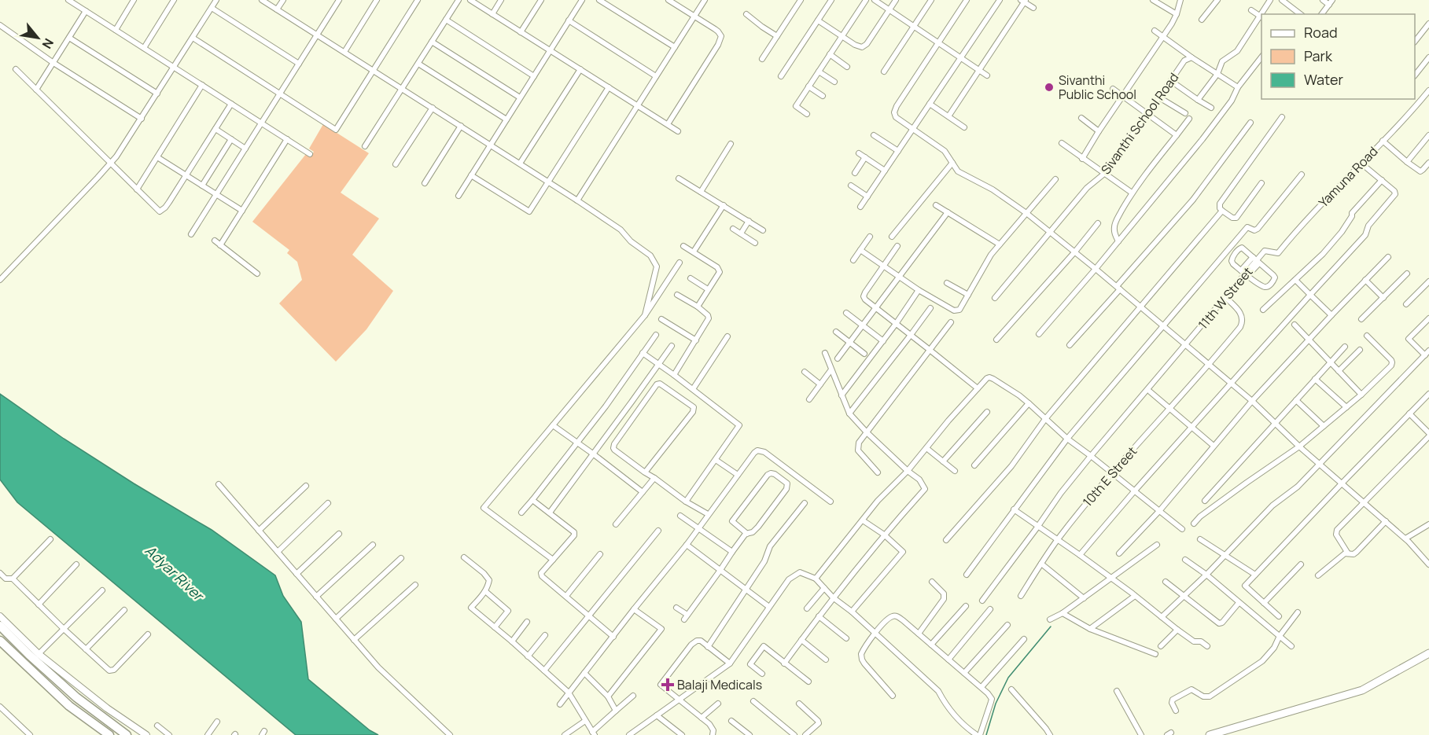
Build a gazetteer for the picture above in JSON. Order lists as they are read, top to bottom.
{
  "streets": {
    "street": [
      "Sivanthi School Road",
      "Yamuna Road",
      "11th W Street",
      "10th E Street"
    ]
  },
  "crossings": [
    ["Yamuna Road", "11th W Street"],
    ["11th W Street", "10th E Street"]
  ],
  "water": ["Adyar River"],
  "places": {
    "other": ["Sivanthi Public School"],
    "health": ["Balaji Medicals"]
  },
  "legend": ["Road", "Park", "Water"],
  "north": "bottom right"
}
